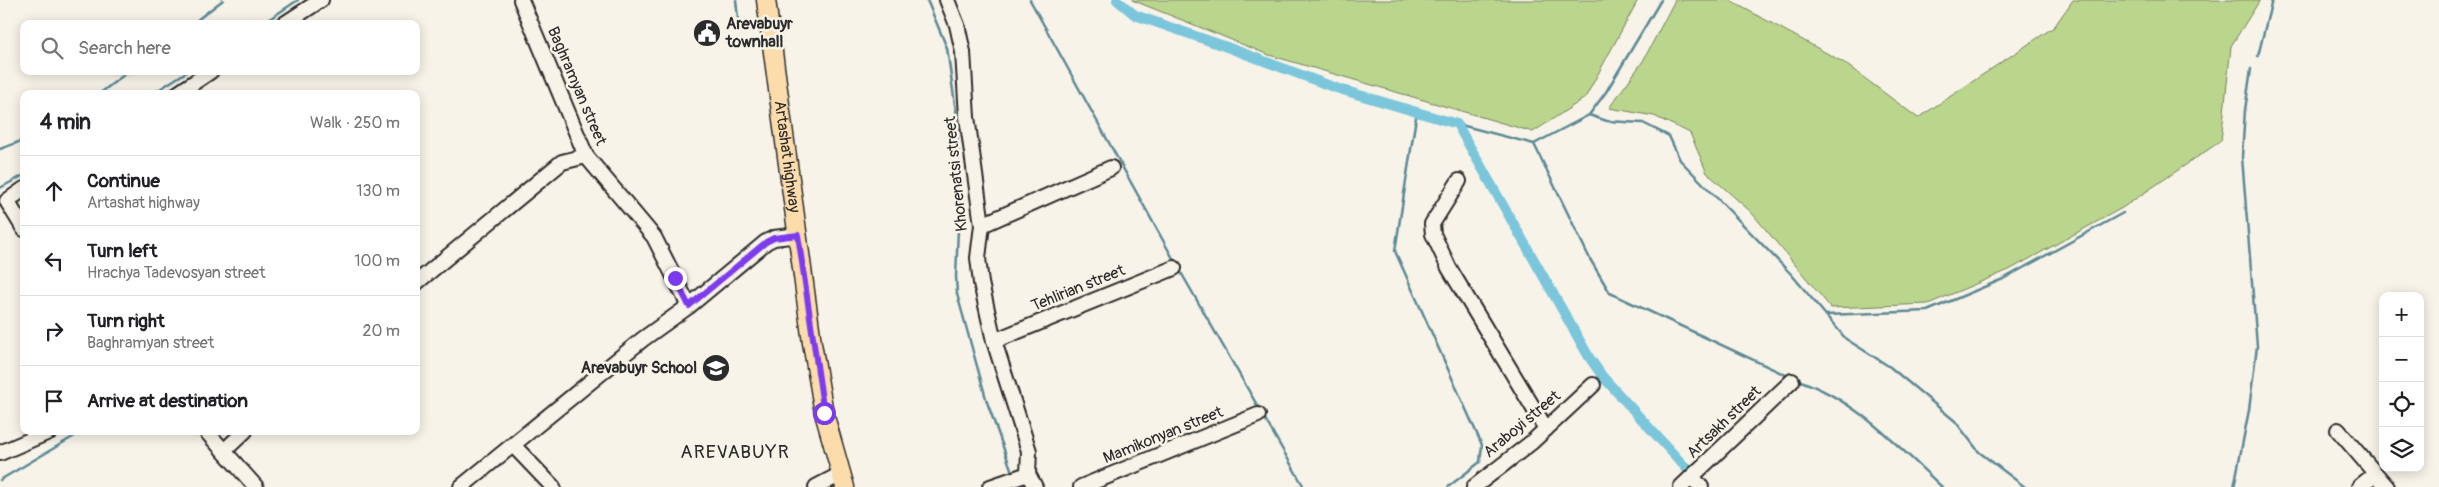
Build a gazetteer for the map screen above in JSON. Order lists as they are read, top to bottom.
{
  "streets": {
    "main road": ["Artashat highway"],
    "street": [
      "Baghramyan street",
      "Khorenatsi street",
      "Tehlirian street",
      "Artsakh street",
      "Araboyi street",
      "Mamikonyan street"
    ]
  },
  "crossings": [
    ["Khorenatsi street", "Tehlirian street"]
  ],
  "districts": ["AREVABUYR"],
  "places": {
    "public building": ["Arevabuyr townhall"],
    "school or university": ["Arevabuyr School"]
  },
  "page": {
    "search": "Search here",
    "heading": ["4 min", "Walk · 250 m"],
    "list": [
      ["Continue", "Artashat highway", "130 m"],
      ["Turn left", "Hrachya Tadevosyan street", "100 m"],
      ["Turn right", "Baghramyan street", "20 m"],
      "Arrive at destination"
    ],
    "map_buttons": ["+", "−"]
  }
}
